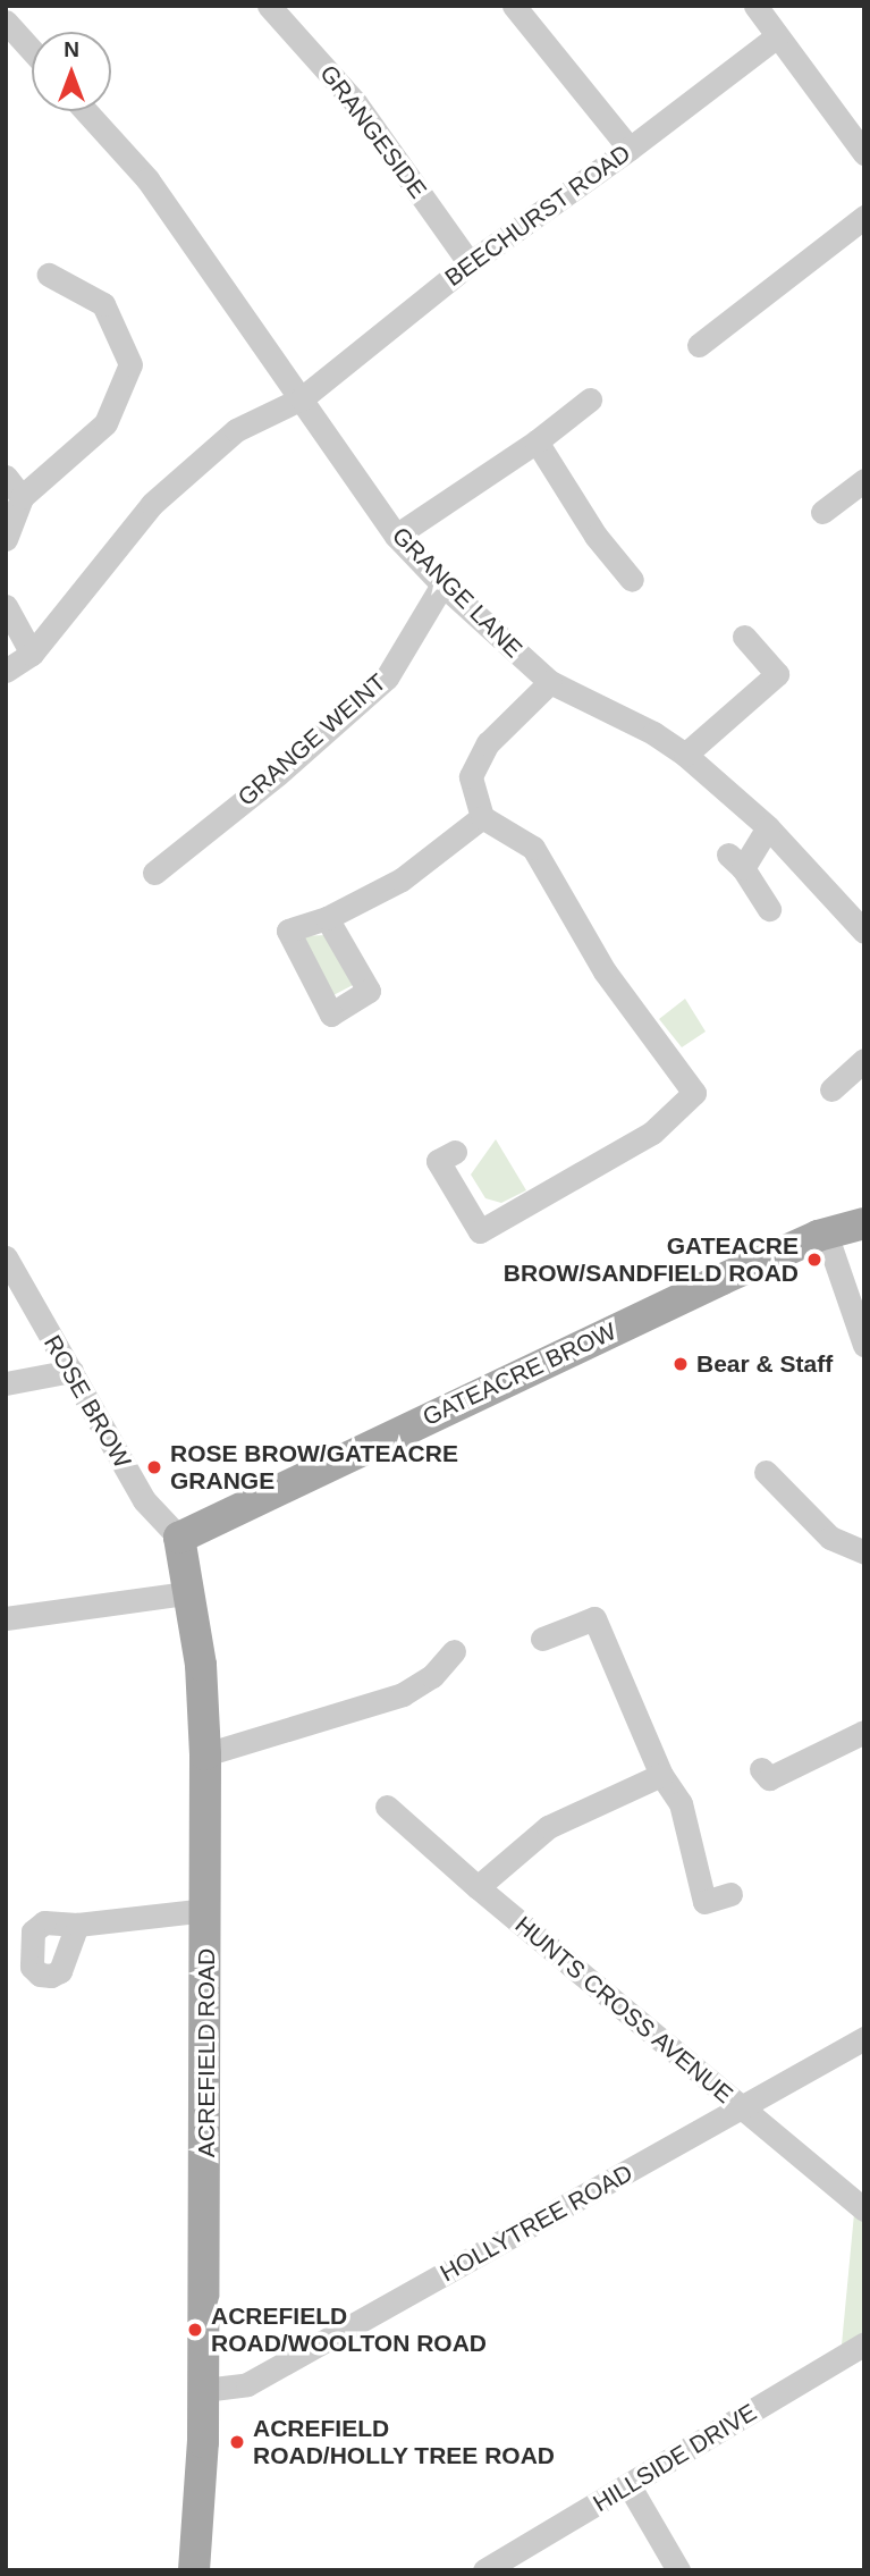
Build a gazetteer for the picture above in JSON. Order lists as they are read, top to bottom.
{
  "streets": {
    "main road": ["GATEACRE BROW", "ACREFIELD ROAD"],
    "street": [
      "GRANGESIDE",
      "BEECHURST ROAD",
      "GRANGE LANE",
      "GRANGE WEINT",
      "ROSE BROW",
      "HUNTS CROSS AVENUE",
      "HOLLYTREE ROAD",
      "HILLSIDE DRIVE"
    ]
  },
  "crossings": [
    ["GRANGESIDE", "BEECHURST ROAD"],
    ["BEECHURST ROAD", "GRANGE LANE"],
    ["GRANGE LANE", "GRANGE WEINT"],
    ["GATEACRE BROW", "ROSE BROW"],
    ["GATEACRE BROW", "ACREFIELD ROAD"],
    ["ROSE BROW", "ACREFIELD ROAD"],
    ["HUNTS CROSS AVENUE", "HOLLYTREE ROAD"],
    ["ACREFIELD ROAD", "HOLLYTREE ROAD"]
  ],
  "places": [
    "GATEACRE BROW/SANDFIELD ROAD",
    "Bear & Staff",
    "ROSE BROW/GATEACRE GRANGE",
    "ACREFIELD ROAD/WOOLTON ROAD",
    "ACREFIELD ROAD/HOLLY TREE ROAD"
  ],
  "north": "top"
}
